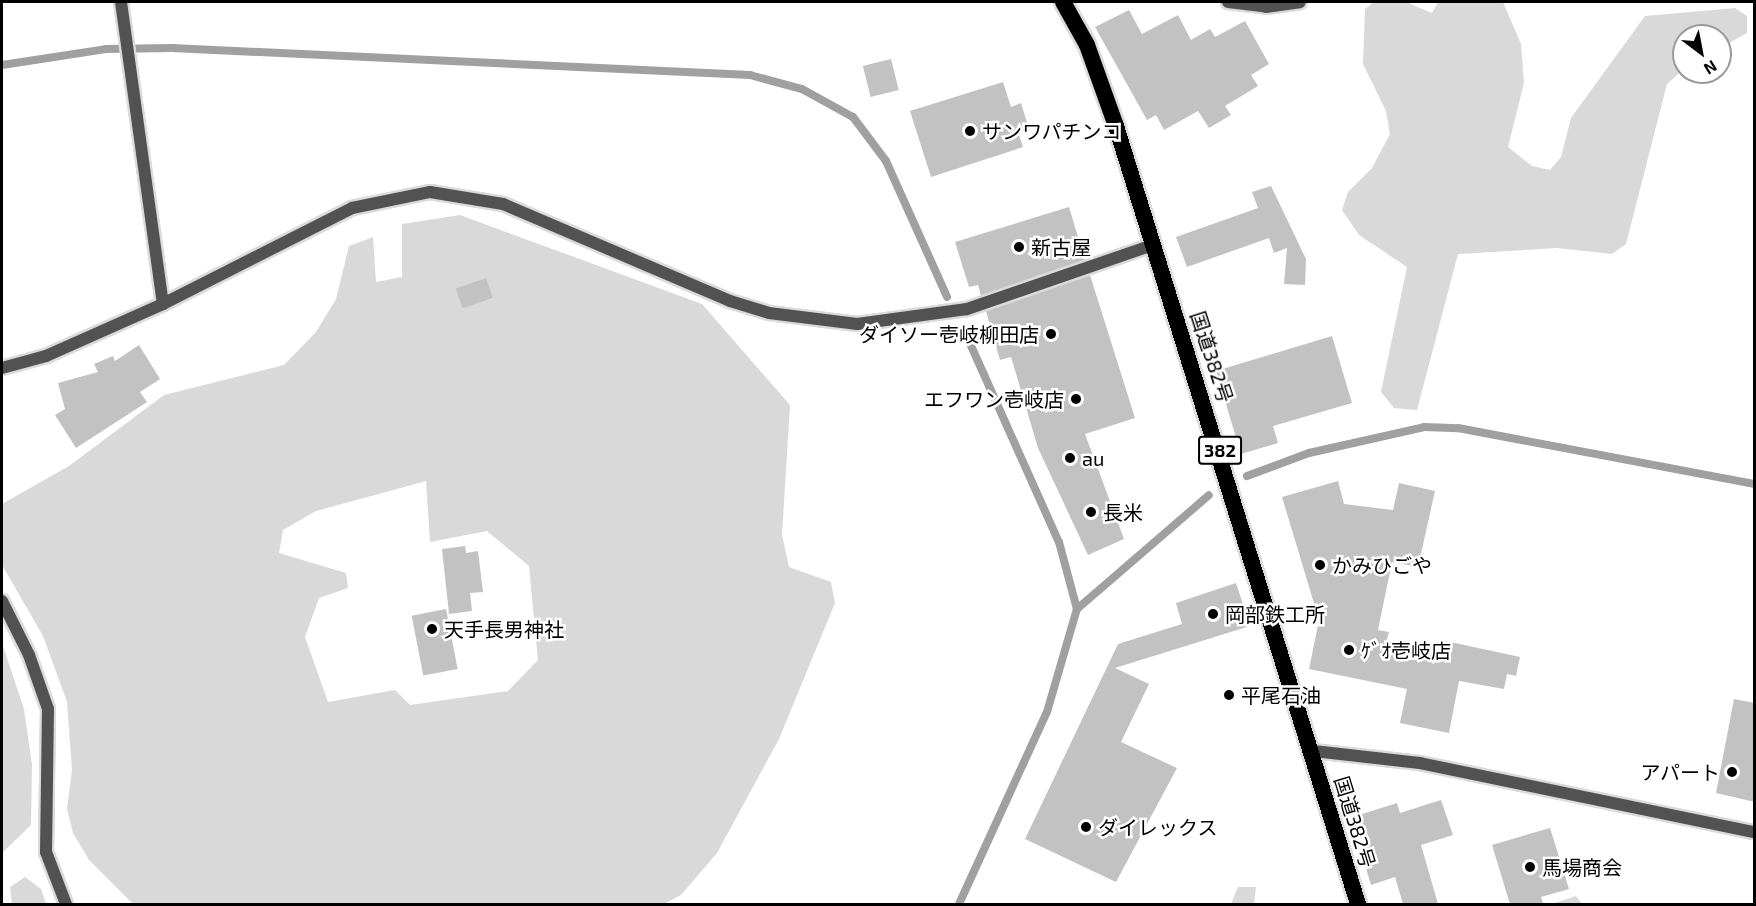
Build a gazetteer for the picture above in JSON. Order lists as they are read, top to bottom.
{
  "streets": {
    "highway": ["国道382号", "382"]
  },
  "places": [
    "サンワパチンコ",
    "新古屋",
    "ダイソー壱岐柳田店",
    "エフワン壱岐店",
    "au",
    "長米",
    "かみひごや",
    "岡部鉄工所",
    "天手長男神社",
    "ｹﾞｵ壱岐店",
    "平尾石油",
    "アパート",
    "ダイレックス",
    "馬場商会"
  ],
  "north": "bottom right"
}
